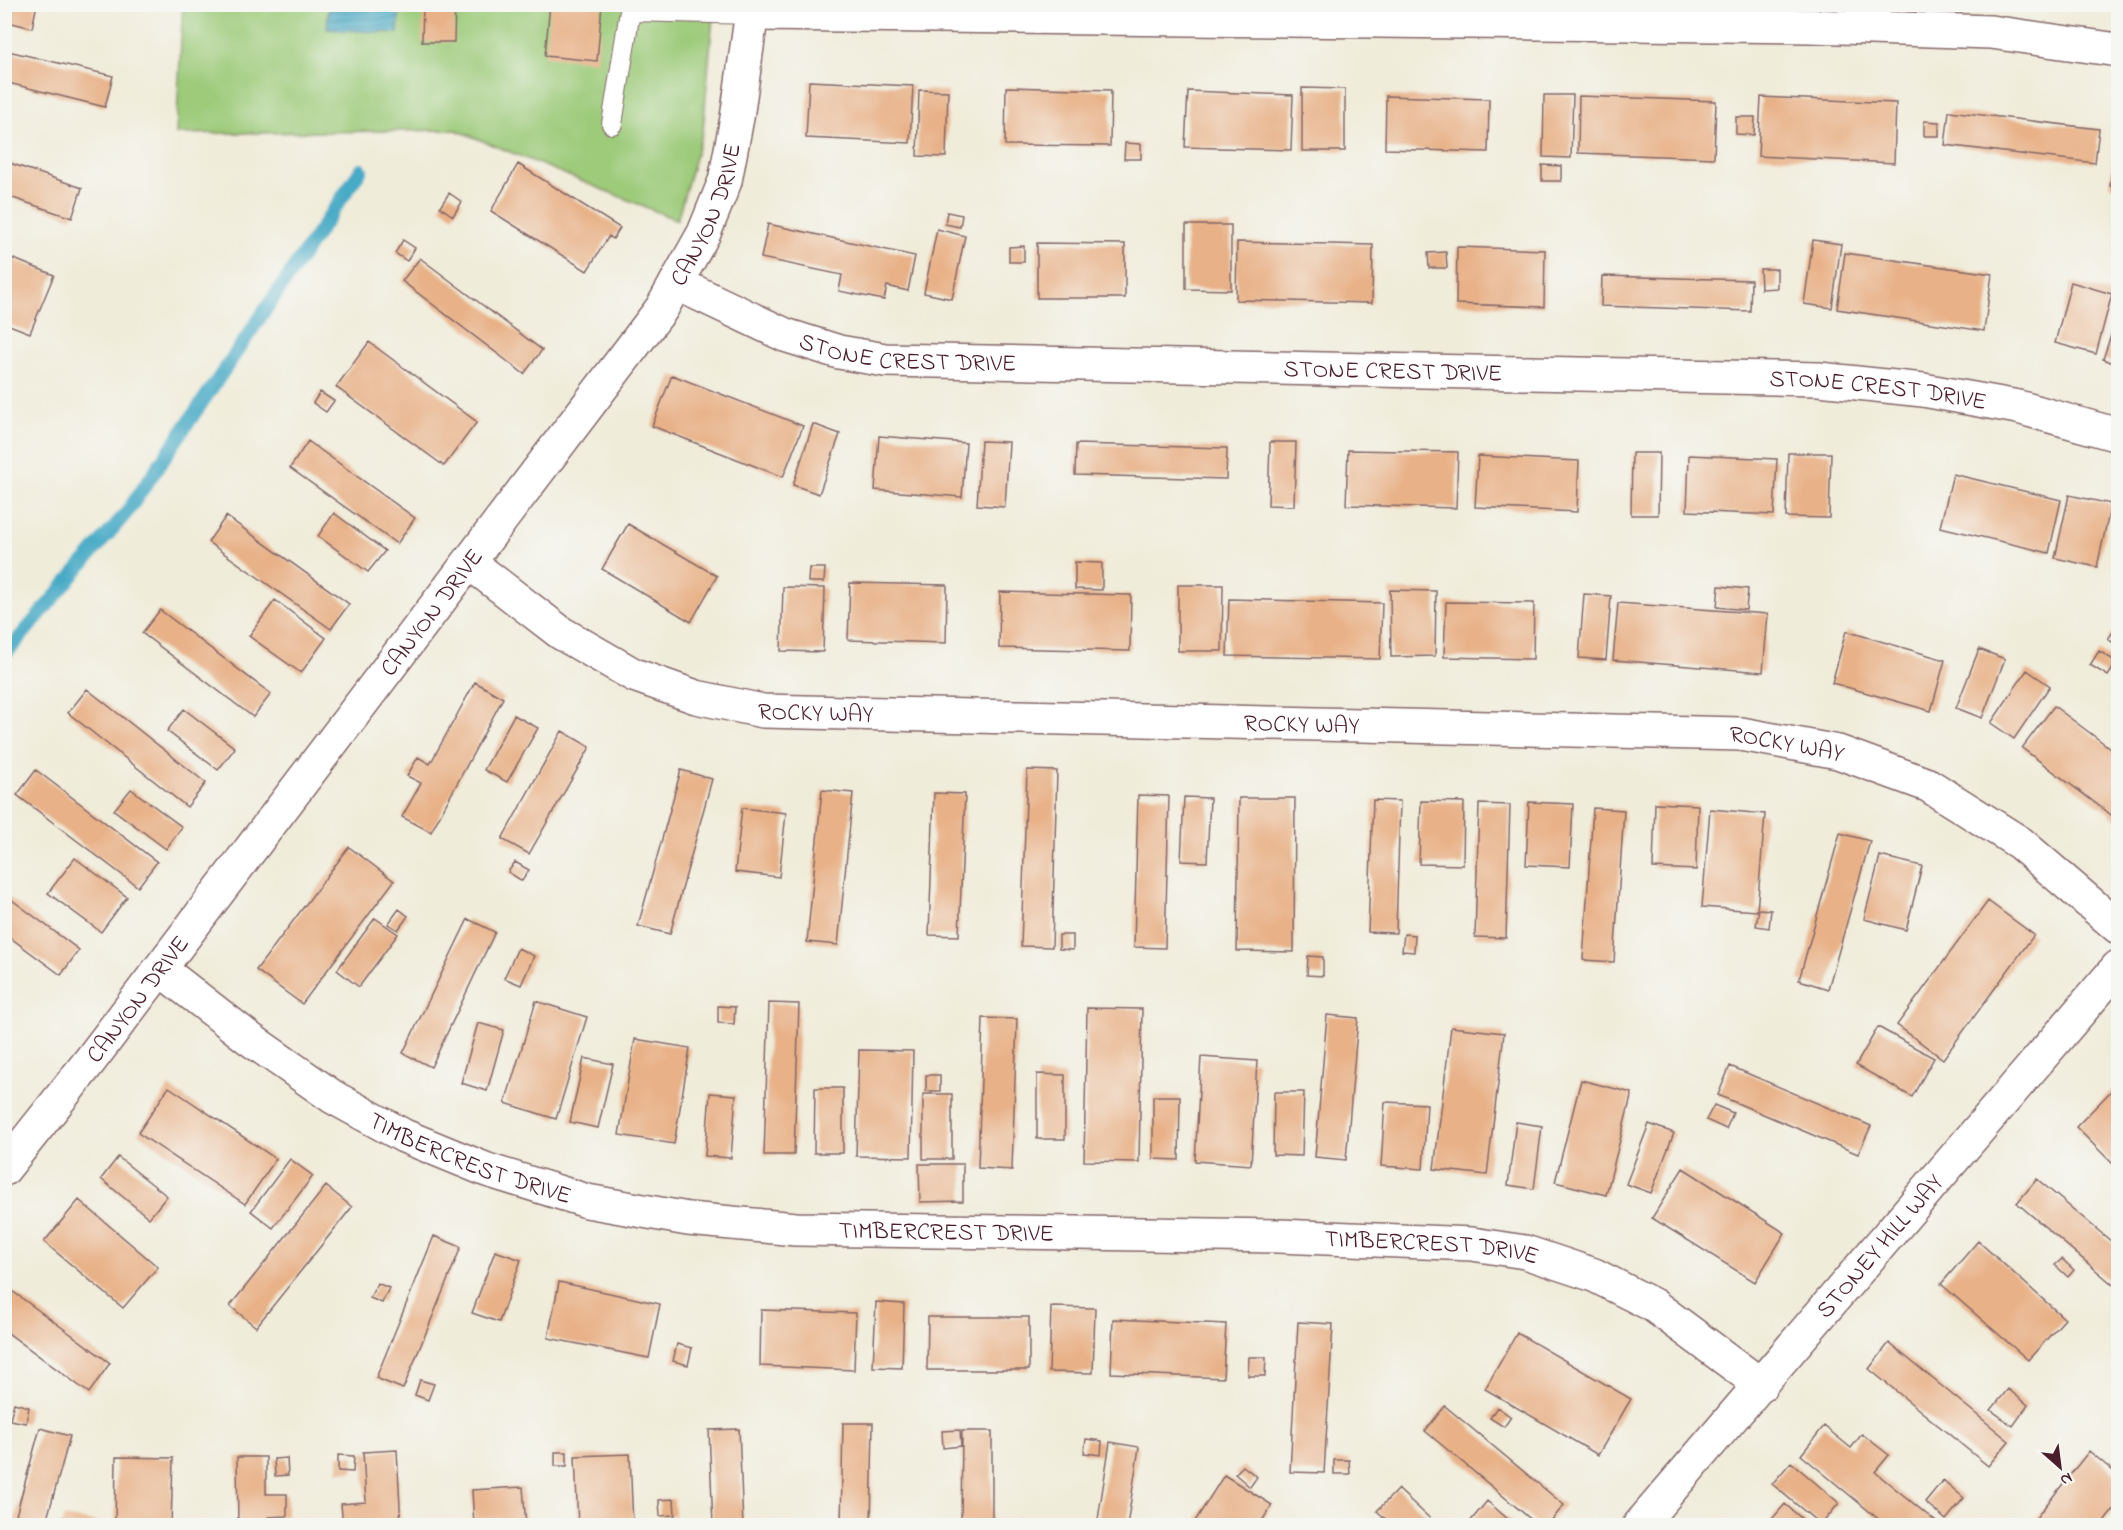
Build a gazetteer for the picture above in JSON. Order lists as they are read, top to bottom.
{
  "streets": {
    "street": [
      "CANYON DRIVE",
      "STONE CREST DRIVE",
      "ROCKY WAY",
      "TIMBERCREST DRIVE",
      "STONEY HILL WAY"
    ]
  },
  "crossings": [
    ["CANYON DRIVE", "STONE CREST DRIVE"],
    ["CANYON DRIVE", "ROCKY WAY"],
    ["CANYON DRIVE", "TIMBERCREST DRIVE"],
    ["TIMBERCREST DRIVE", "STONEY HILL WAY"]
  ],
  "north": "bottom right"
}
